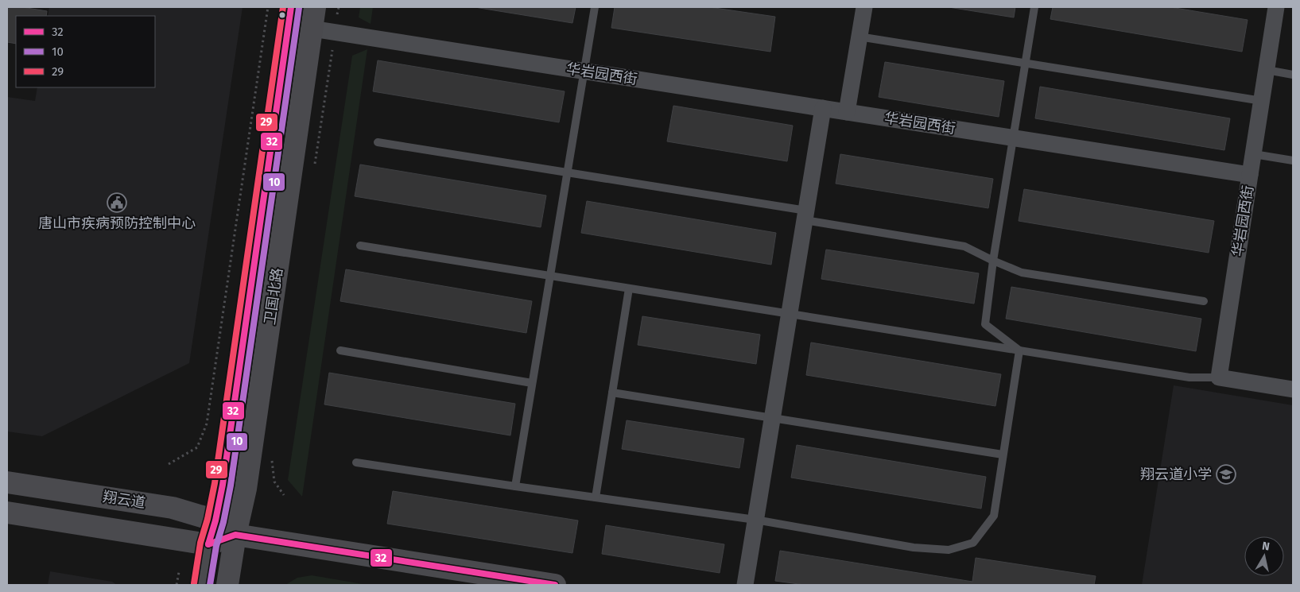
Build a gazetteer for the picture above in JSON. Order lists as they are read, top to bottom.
{
  "streets": {
    "main road": ["卫国北路", "翔云道"],
    "street": ["华岩园西街"]
  },
  "crossings": [
    ["华岩园西街", "卫国北路"],
    ["卫国北路", "翔云道"]
  ],
  "places": {
    "public building": ["唐山市疾病预防控制中心"],
    "school or university": ["翔云道小学"]
  },
  "lines": ["transit line 32", "transit line 29", "transit line 10"],
  "legend": ["32", "10", "29"],
  "north": "top"
}
